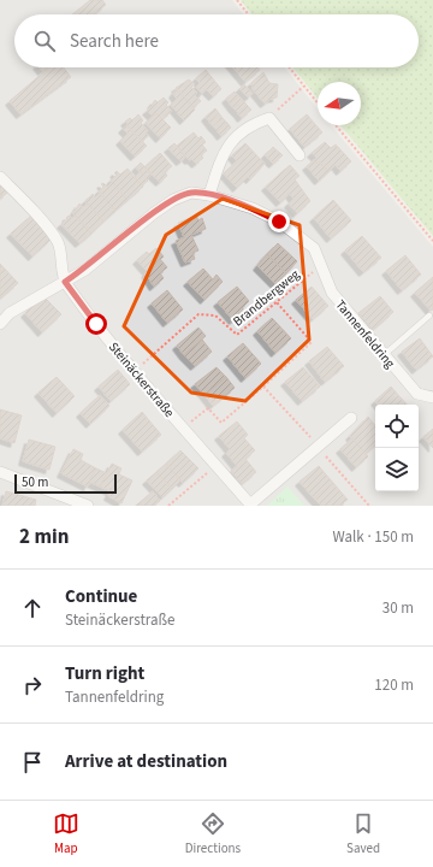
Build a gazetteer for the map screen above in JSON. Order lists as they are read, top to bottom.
{
  "streets": {
    "street": ["Tannenfeldring", "Steinäckerstraße"],
    "path": ["Brandbergweg"]
  },
  "crossings": [
    ["Brandbergweg", "Tannenfeldring"],
    ["Brandbergweg", "Steinäckerstraße"],
    ["Tannenfeldring", "Steinäckerstraße"]
  ],
  "scale_bar": "50 m",
  "north": "left",
  "page": {
    "search": "Search here",
    "scale": "50 m",
    "heading": ["2 min", "Walk · 150 m"],
    "list": [
      ["Continue", "Steinäckerstraße", "30 m"],
      ["Turn right", "Tannenfeldring", "120 m"],
      "Arrive at destination"
    ],
    "nav": ["Map", "Directions", "Saved"]
  }
}
